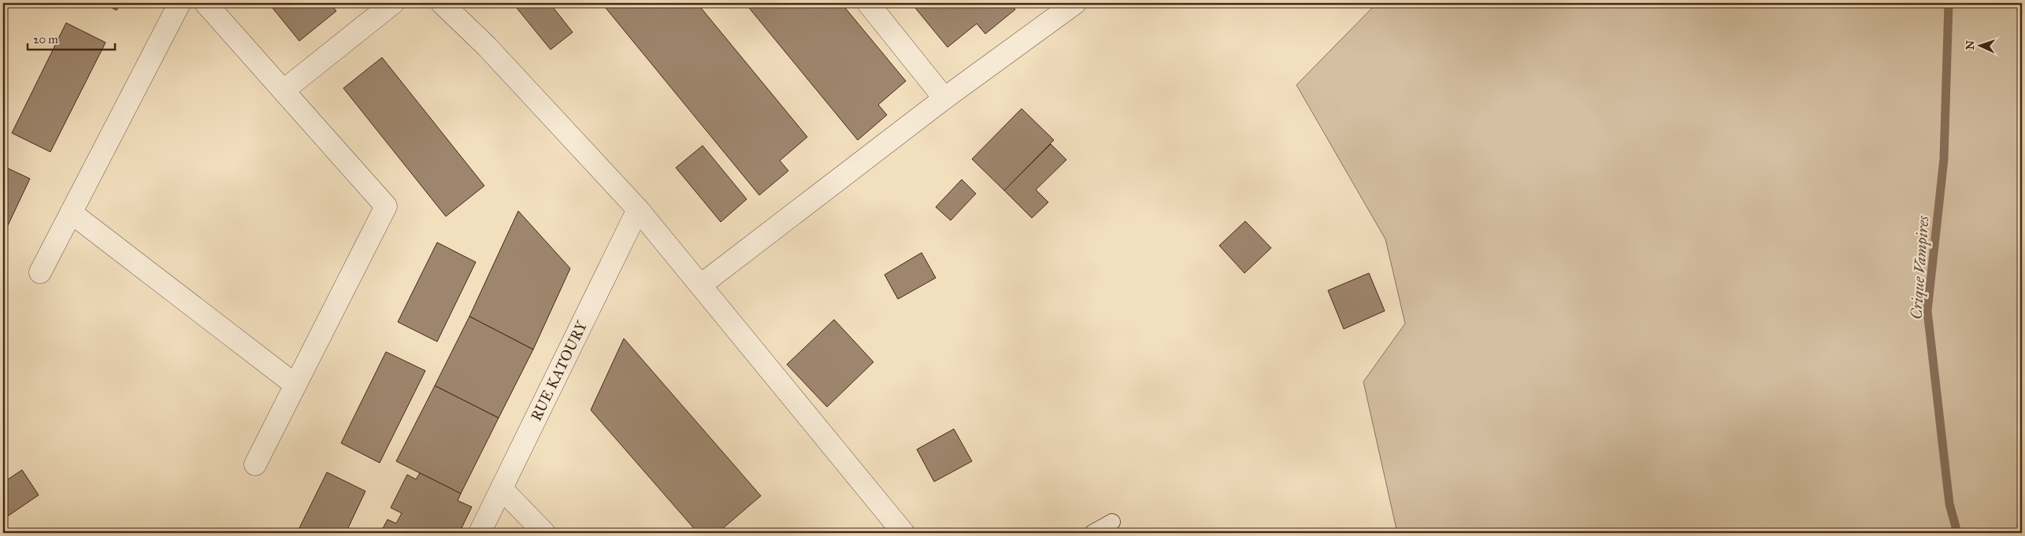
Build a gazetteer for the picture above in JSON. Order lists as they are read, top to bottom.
{
  "streets": {
    "street": ["RUE KATOURY"]
  },
  "water": ["Crique Vampires"],
  "scale_bar": "20 m",
  "north": "left"
}
